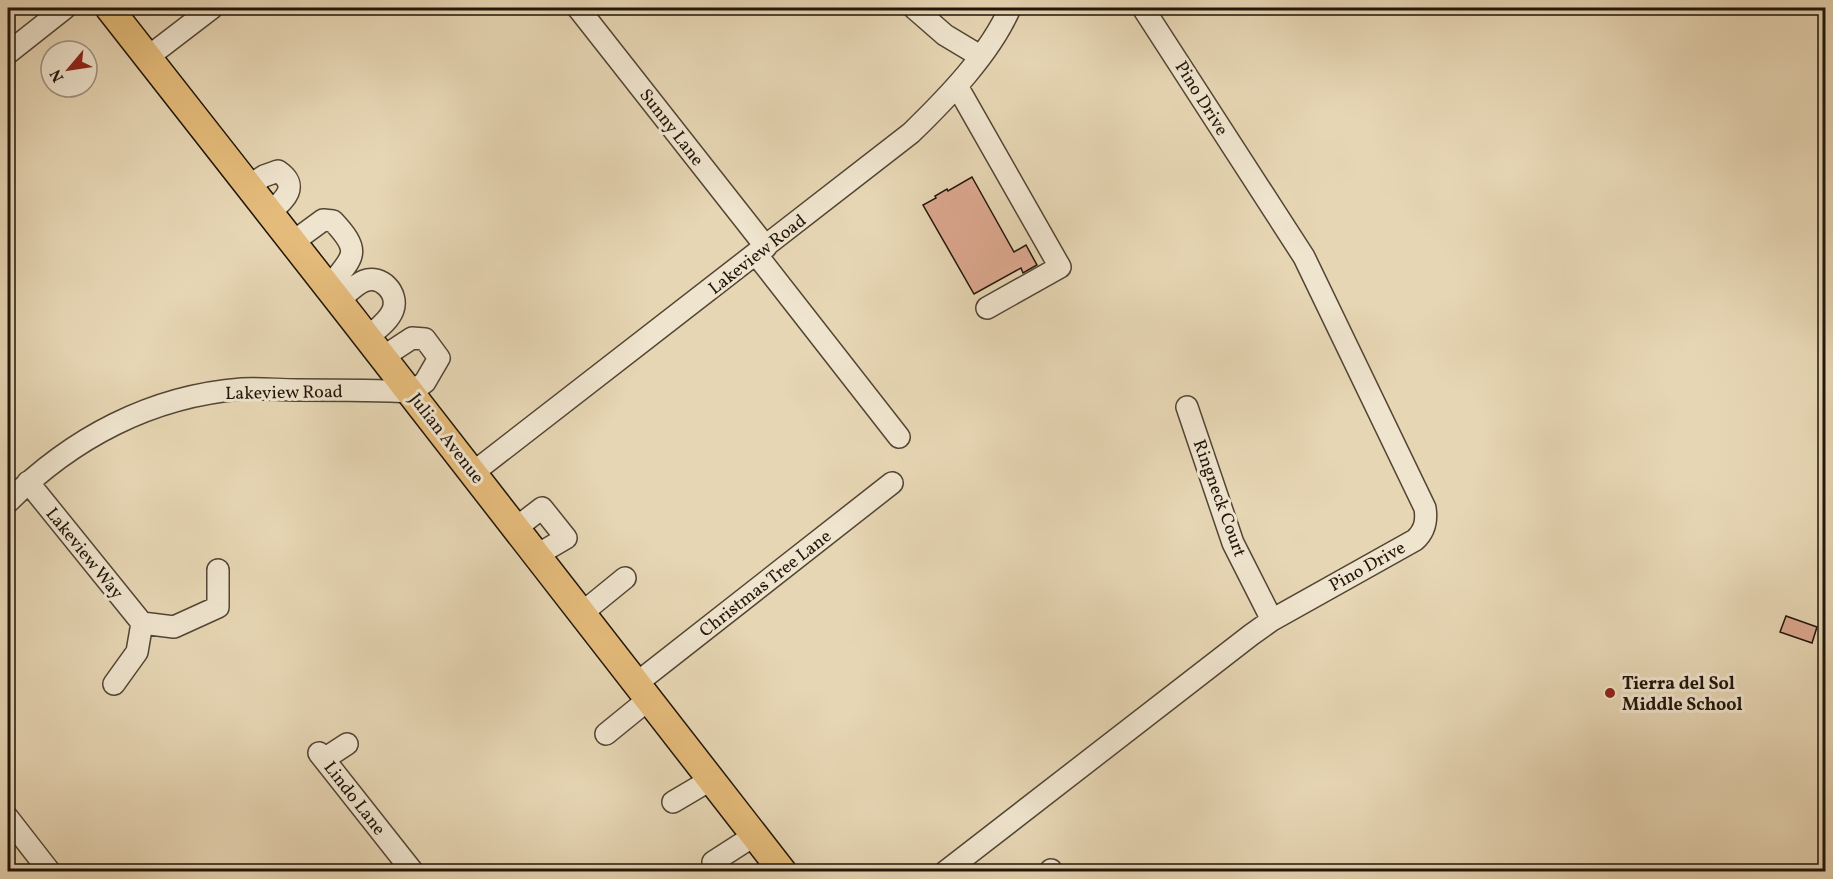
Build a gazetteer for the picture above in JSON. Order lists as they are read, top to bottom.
{
  "streets": {
    "main road": ["Julian Avenue"],
    "street": [
      "Pino Drive",
      "Sunny Lane",
      "Lakeview Road",
      "Ringneck Court",
      "Lakeview Way",
      "Christmas Tree Lane",
      "Lindo Lane"
    ]
  },
  "crossings": [
    ["Pino Drive", "Ringneck Court"],
    ["Sunny Lane", "Lakeview Road"],
    ["Lakeview Road", "Julian Avenue"],
    ["Lakeview Road", "Lakeview Way"],
    ["Julian Avenue", "Christmas Tree Lane"]
  ],
  "places": ["Tierra del Sol Middle School"],
  "north": "bottom left"
}
